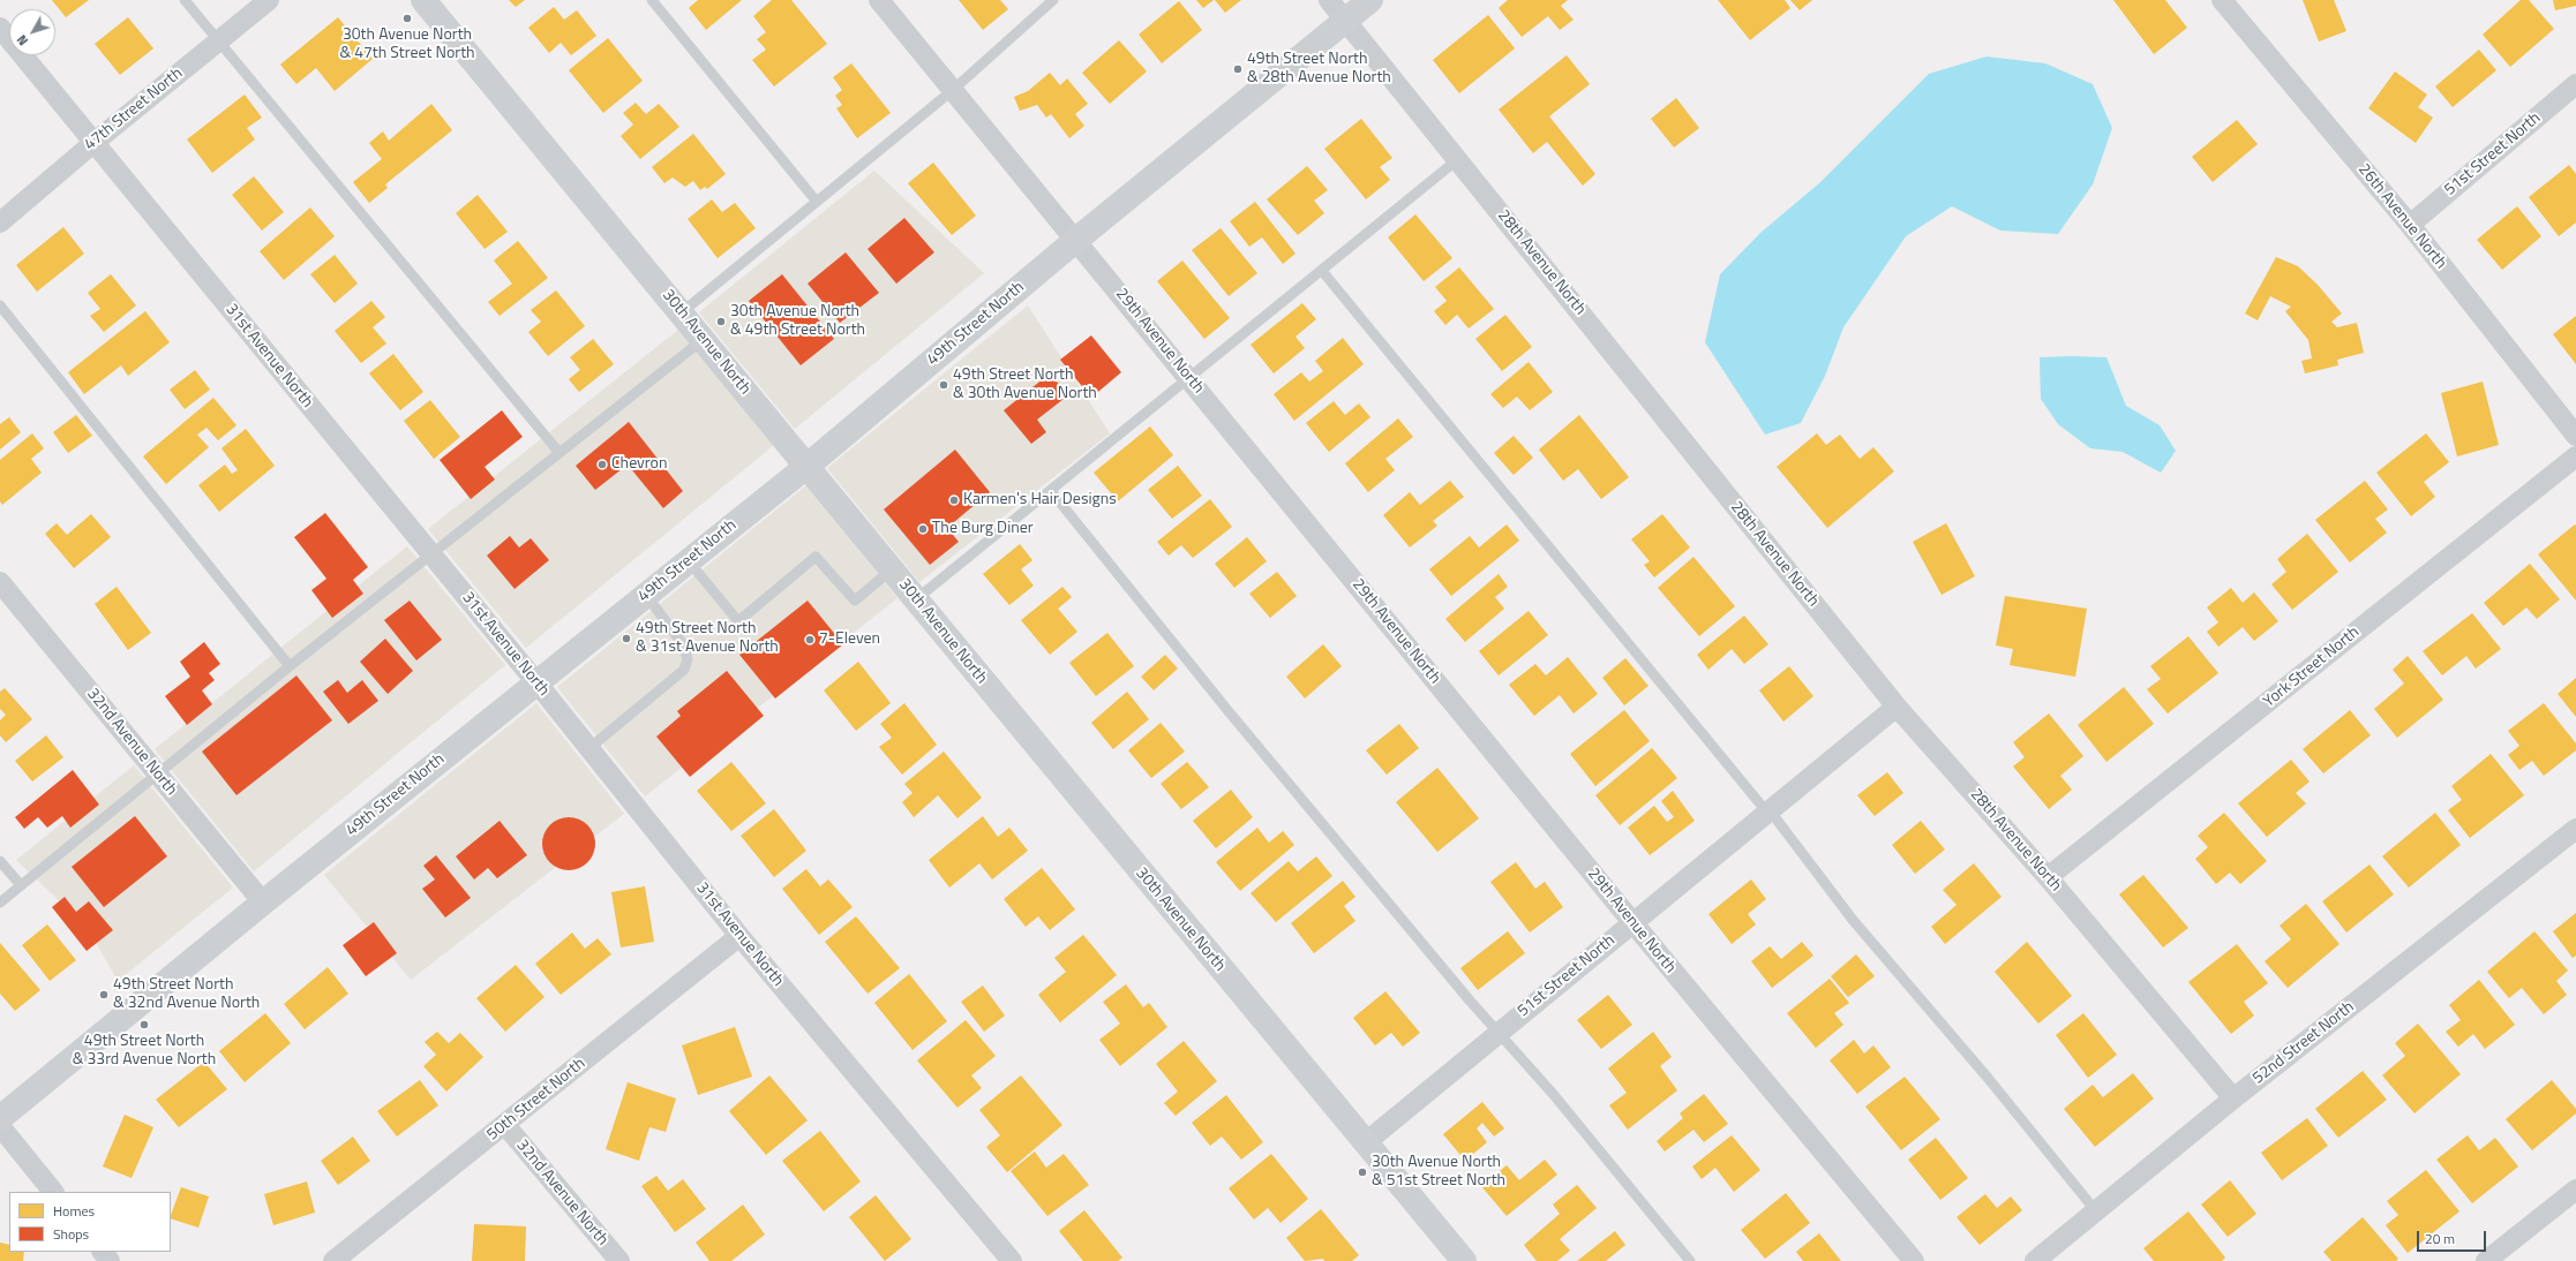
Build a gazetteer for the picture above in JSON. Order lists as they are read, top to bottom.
{
  "streets": {
    "main road": ["49th Street North", "30th Avenue North"],
    "street": [
      "47th Street North",
      "51st Street North",
      "26th Avenue North",
      "28th Avenue North",
      "29th Avenue North",
      "31st Avenue North",
      "York Street North",
      "32nd Avenue North",
      "52nd Street North",
      "50th Street North"
    ]
  },
  "crossings": [
    ["47th Street North", "31st Avenue North"],
    ["51st Street North", "26th Avenue North"],
    ["51st Street North", "28th Avenue North"],
    ["51st Street North", "29th Avenue North"],
    ["51st Street North", "30th Avenue North"],
    ["28th Avenue North", "49th Street North"],
    ["28th Avenue North", "York Street North"],
    ["28th Avenue North", "52nd Street North"],
    ["49th Street North", "29th Avenue North"],
    ["49th Street North", "30th Avenue North"],
    ["49th Street North", "31st Avenue North"],
    ["49th Street North", "32nd Avenue North"],
    ["31st Avenue North", "50th Street North"],
    ["32nd Avenue North", "50th Street North"]
  ],
  "places": [
    "30th Avenue North & 47th Street North",
    "49th Street North & 28th Avenue North",
    "30th Avenue North & 49th Street North",
    "49th Street North & 30th Avenue North",
    "Chevron",
    "Karmen's Hair Designs",
    "The Burg Diner",
    "49th Street North & 31st Avenue North",
    "7-Eleven",
    "49th Street North & 32nd Avenue North",
    "49th Street North & 33rd Avenue North",
    "30th Avenue North & 51st Street North"
  ],
  "legend": ["Homes", "Shops"],
  "scale_bar": "20 m",
  "north": "bottom left"
}
